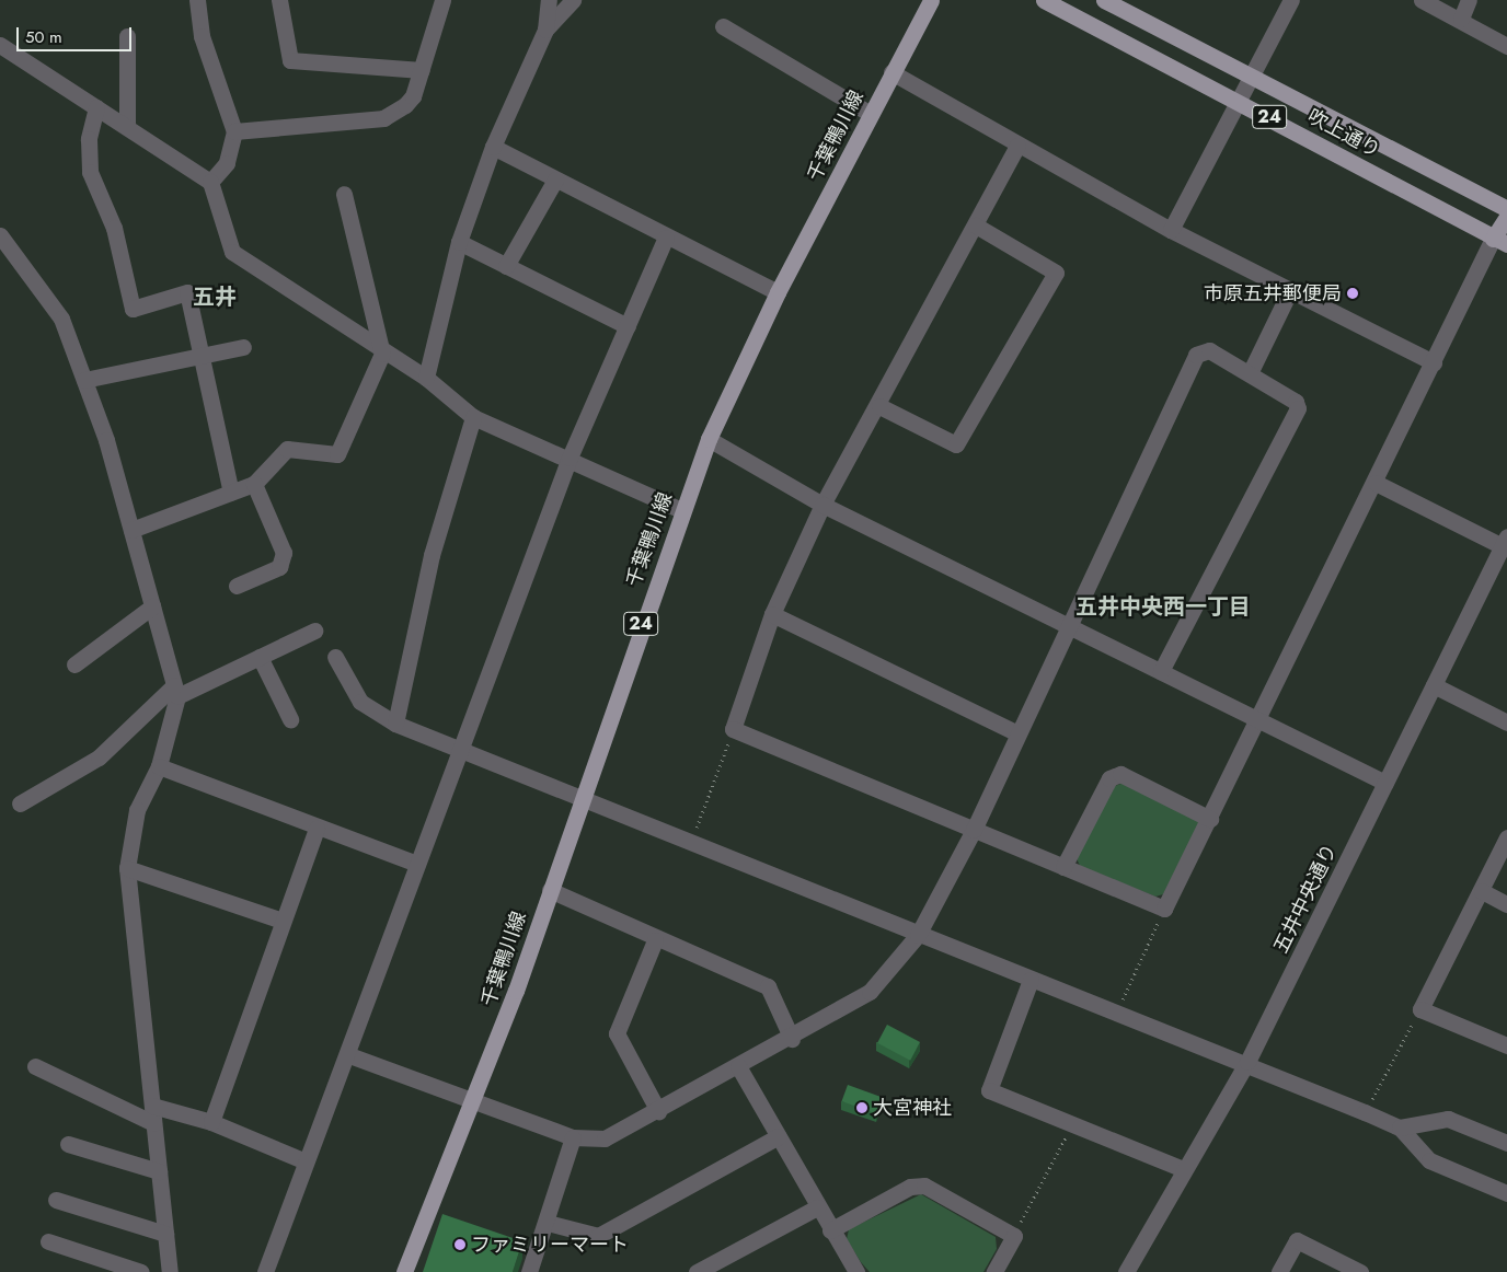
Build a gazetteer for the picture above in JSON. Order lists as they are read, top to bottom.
{
  "streets": {
    "main road": ["24", "吹上通り", "千葉鴨川線"],
    "street": ["五井中央通り"]
  },
  "districts": ["五井", "五井中央西一丁目"],
  "places": ["市原五井郵便局", "大宮神社", "ファミリーマート"],
  "scale_bar": "50 m"
}
